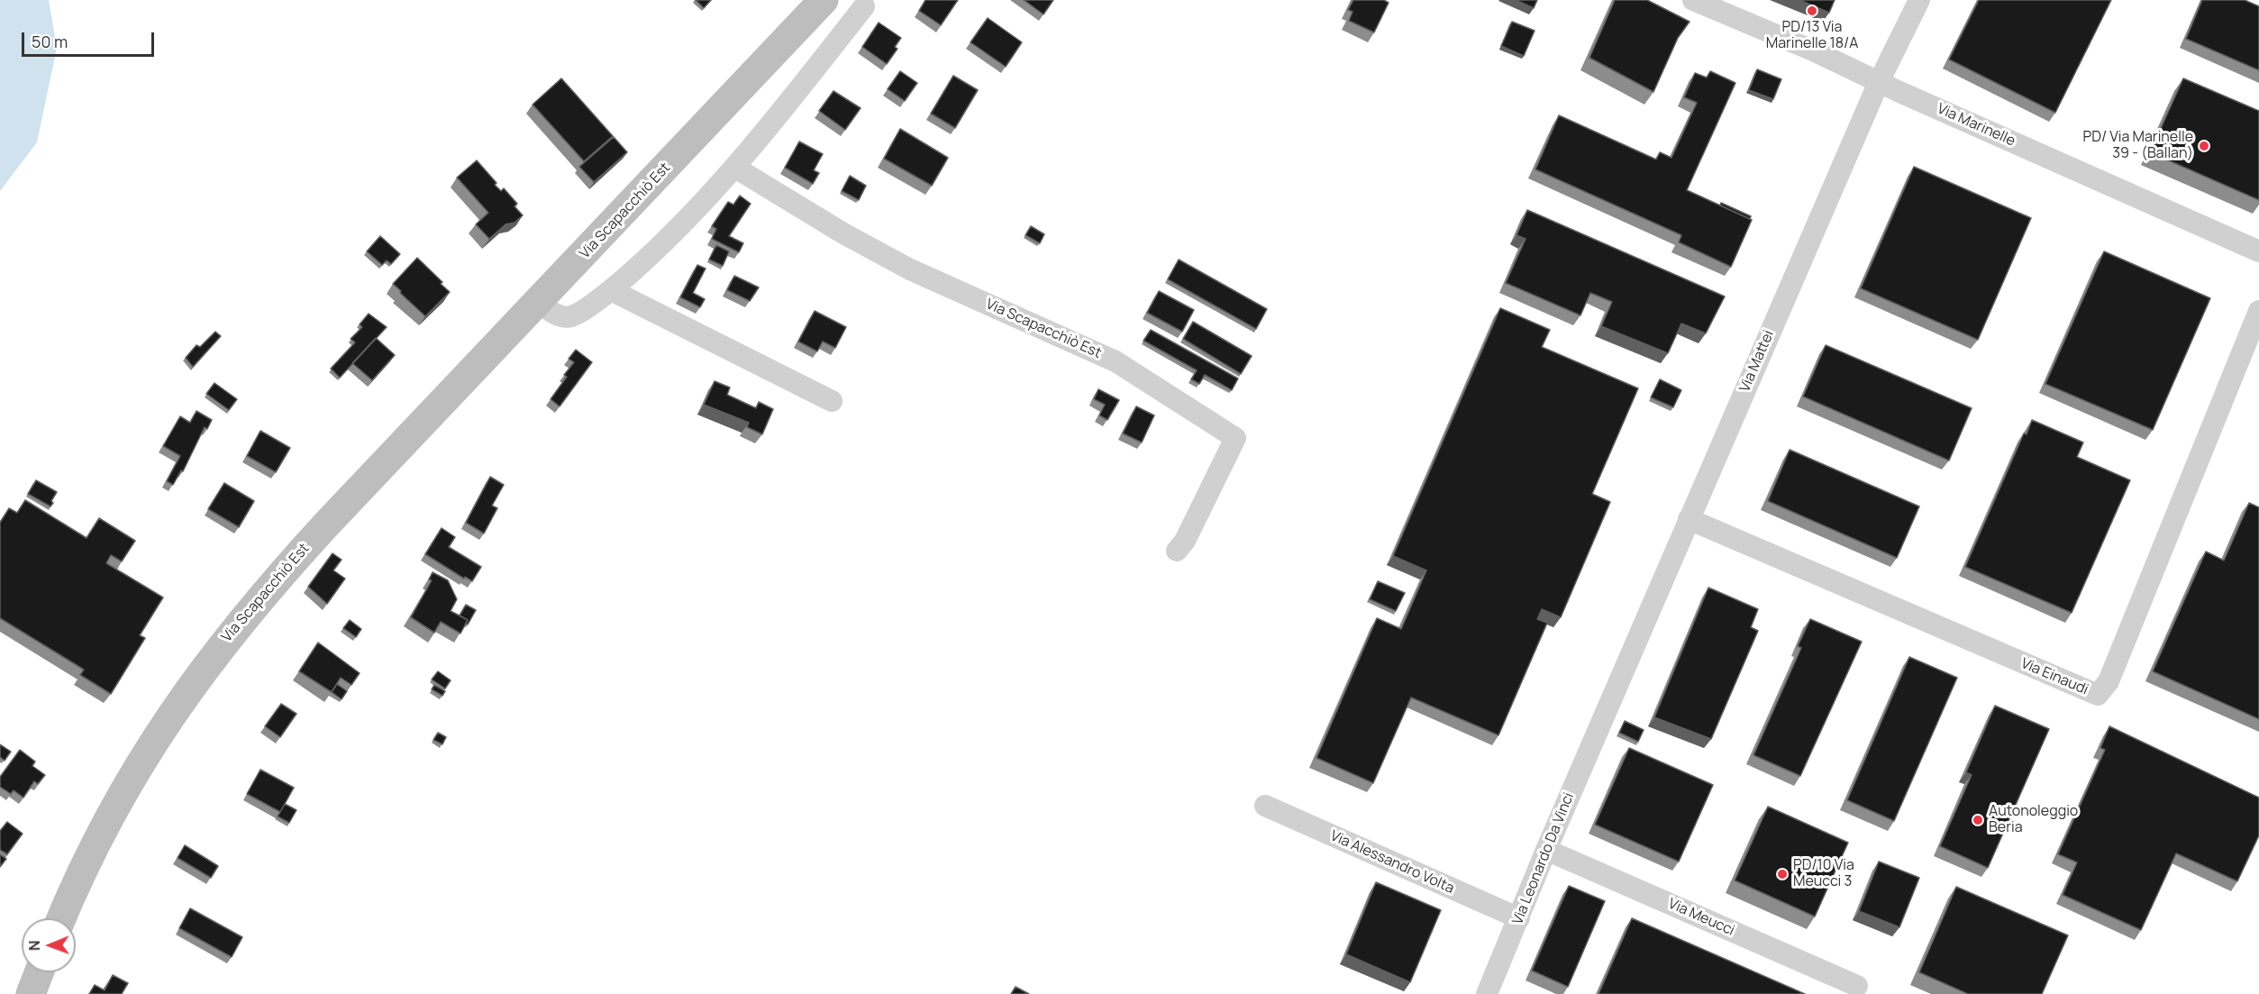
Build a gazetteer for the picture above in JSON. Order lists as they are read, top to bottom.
{
  "streets": {
    "main road": ["Via Scapacchiò Est"],
    "street": [
      "Via Marinelle",
      "Via Mattei",
      "Via Einaudi",
      "Via Leonardo Da Vinci",
      "Via Alessandro Volta",
      "Via Meucci"
    ]
  },
  "crossings": [
    ["Via Marinelle", "Via Mattei"],
    ["Via Mattei", "Via Einaudi"],
    ["Via Mattei", "Via Leonardo Da Vinci"],
    ["Via Leonardo Da Vinci", "Via Alessandro Volta"],
    ["Via Leonardo Da Vinci", "Via Meucci"]
  ],
  "places": [
    "PD/13 Via Marinelle 18/A",
    "PD/ Via Marinelle 39 - (Ballan)",
    "Autonoleggio Beria",
    "PD/10 Via Meucci 3"
  ],
  "scale_bar": "50 m",
  "north": "left"
}
